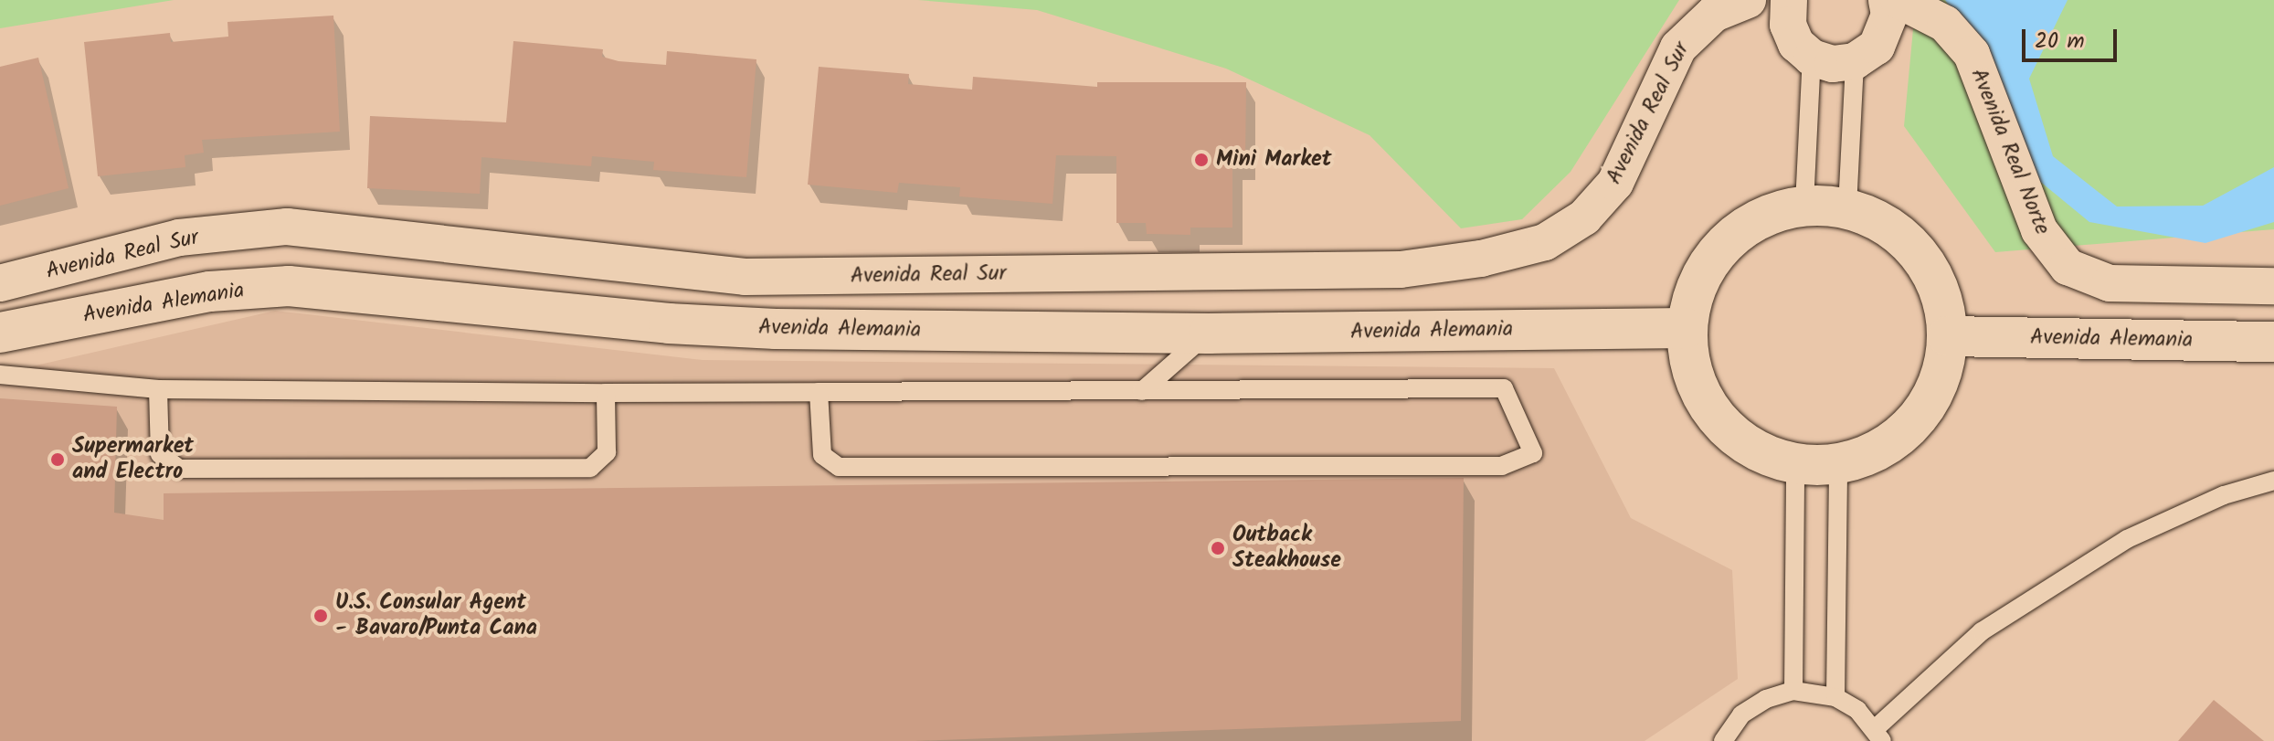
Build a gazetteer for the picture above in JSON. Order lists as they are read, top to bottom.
{
  "streets": {
    "street": ["Avenida Real Sur", "Avenida Real Norte", "Avenida Alemania"]
  },
  "places": [
    "Mini Market",
    "Supermarket and Electro",
    "Outback Steakhouse",
    "U.S. Consular Agent - Bavaro/Punta Cana"
  ],
  "scale_bar": "20 m"
}
